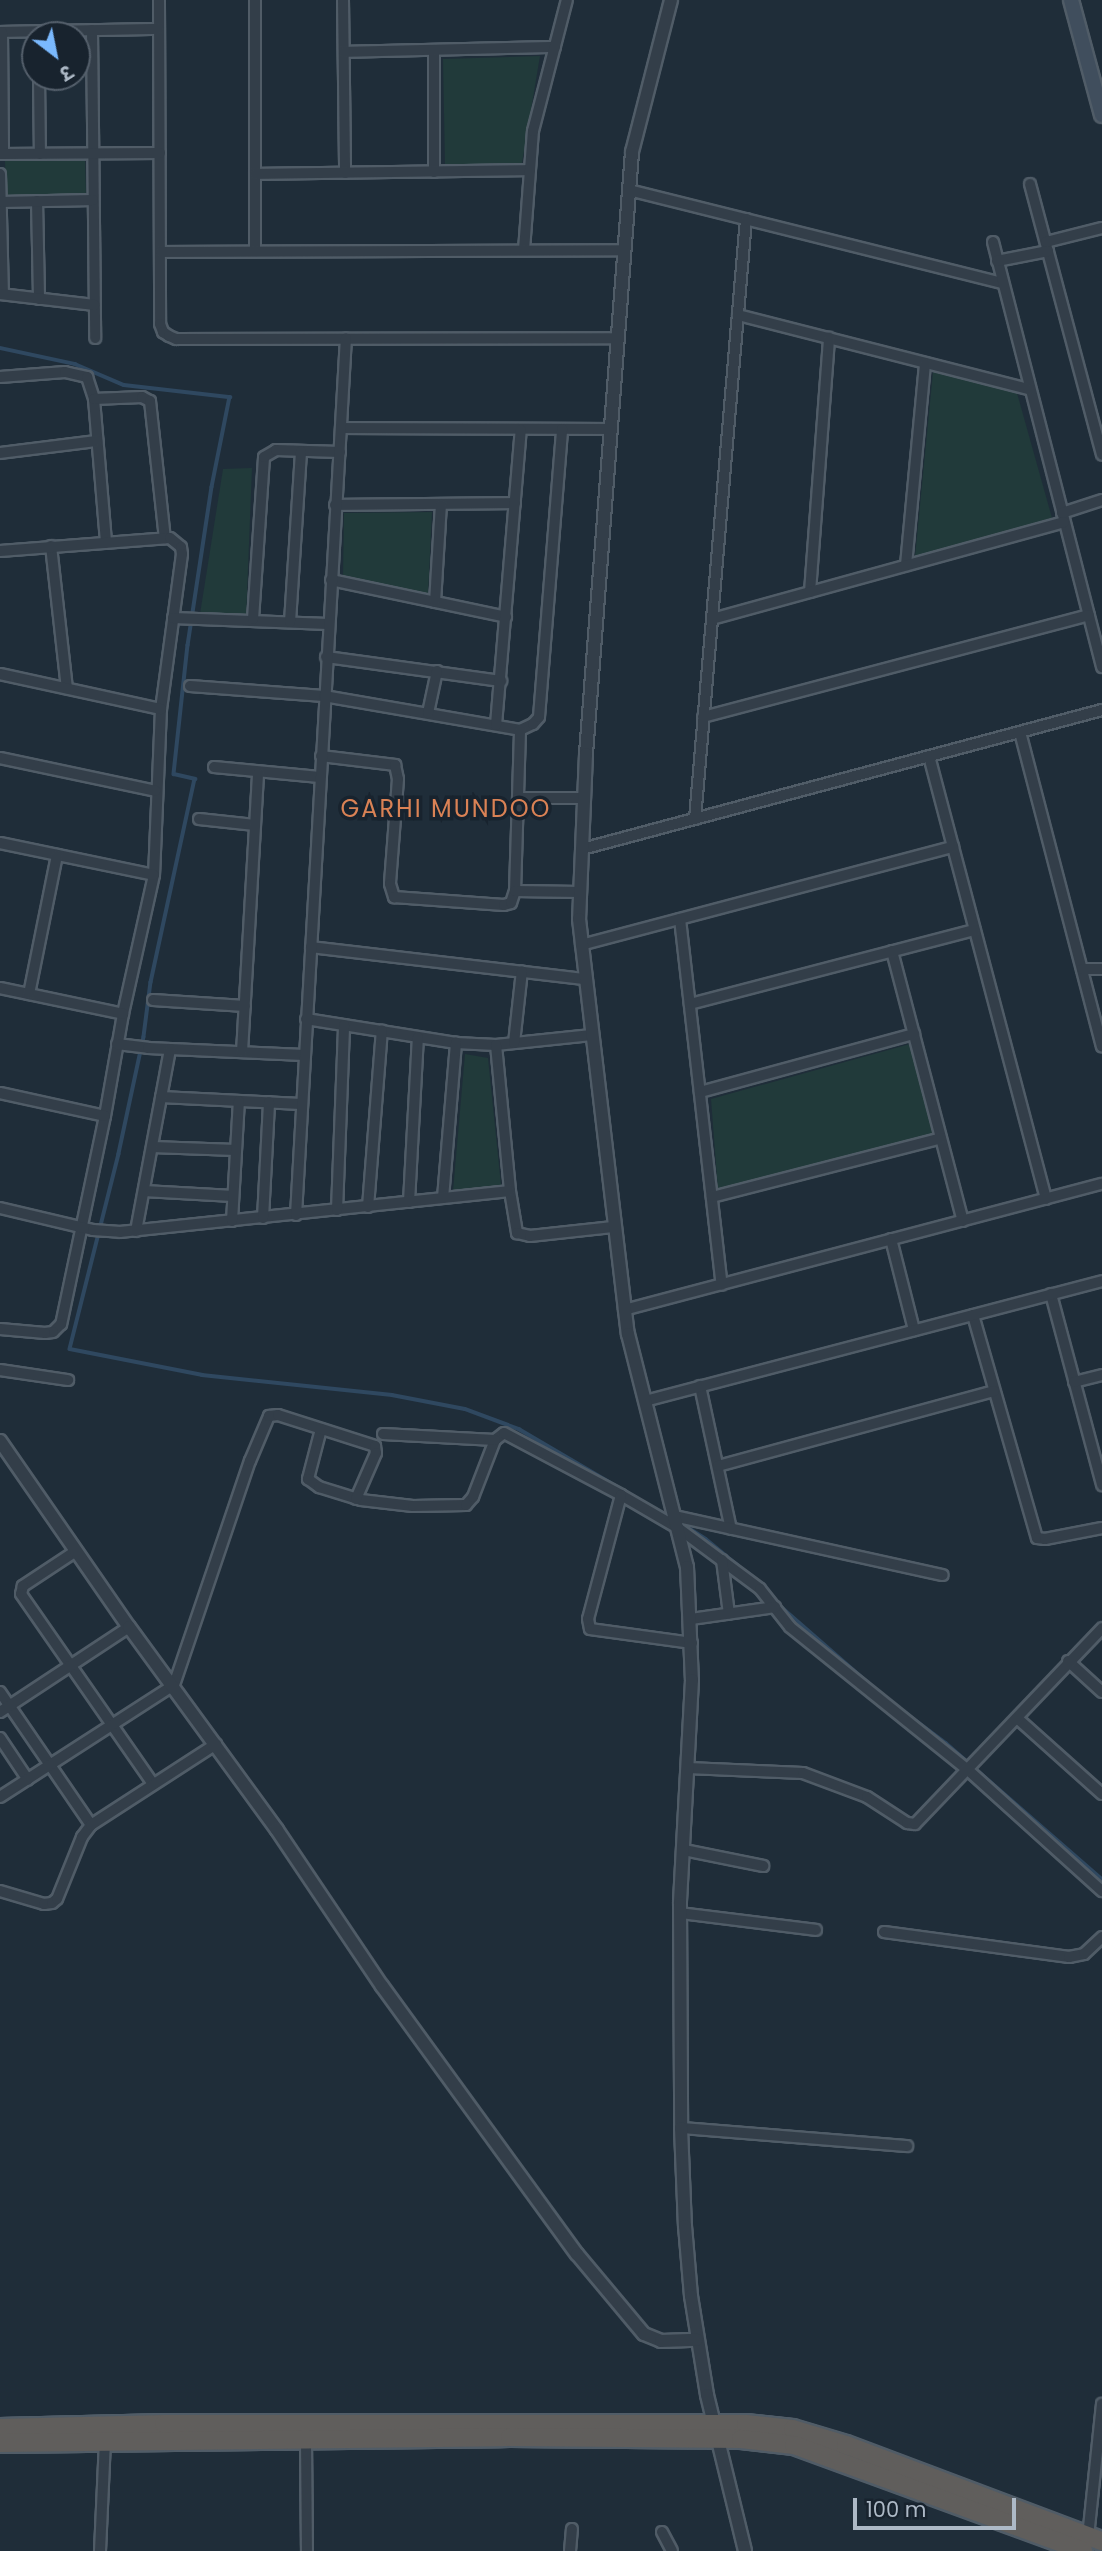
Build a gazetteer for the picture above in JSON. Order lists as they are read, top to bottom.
{
  "districts": ["GARHI MUNDOO"],
  "scale_bar": "100 m",
  "north": "bottom right"
}
